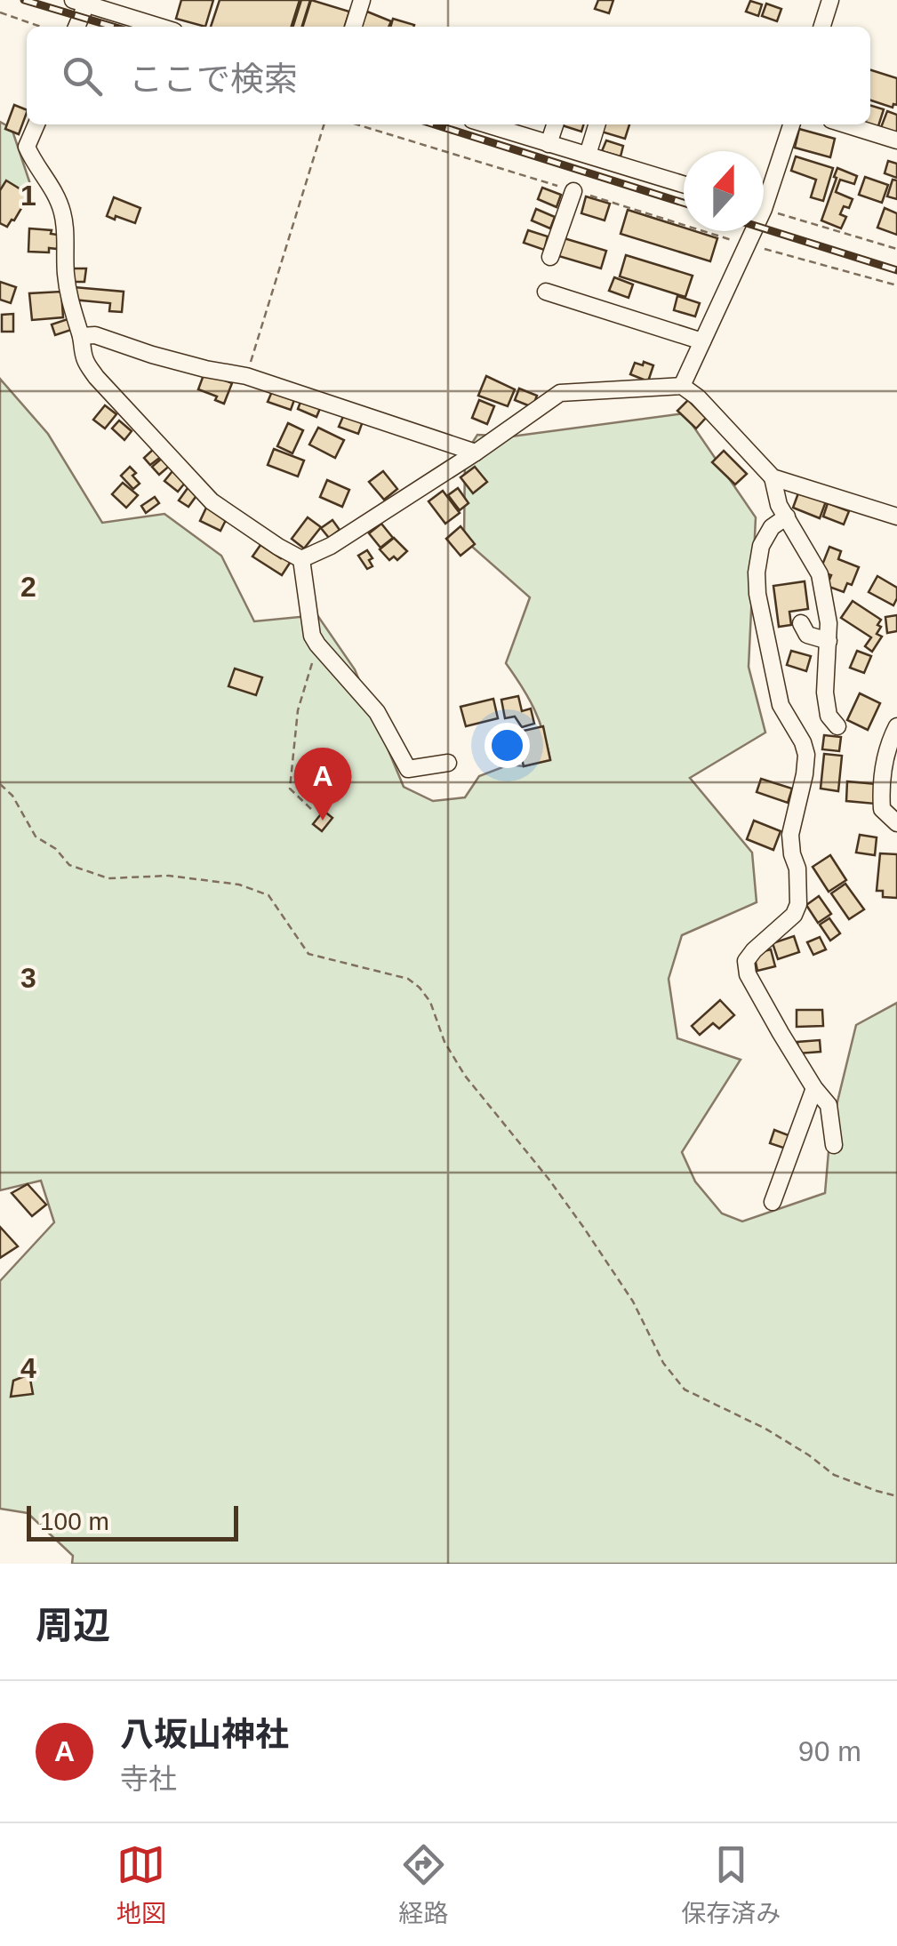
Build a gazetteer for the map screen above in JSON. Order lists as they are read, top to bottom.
{
  "scale_bar": "100 m",
  "north": "top",
  "page": {
    "search": "ここで検索",
    "pins": "A",
    "scale": "100 m",
    "heading": "周辺",
    "list": [
      {
        "mark": "A",
        "name": "八坂山神社",
        "note": "寺社",
        "value": "90 m"
      }
    ],
    "nav": ["地図", "経路", "保存済み"]
  },
  "grid": {
    "rows": [
      "1",
      "2",
      "3",
      "4"
    ]
  }
}
